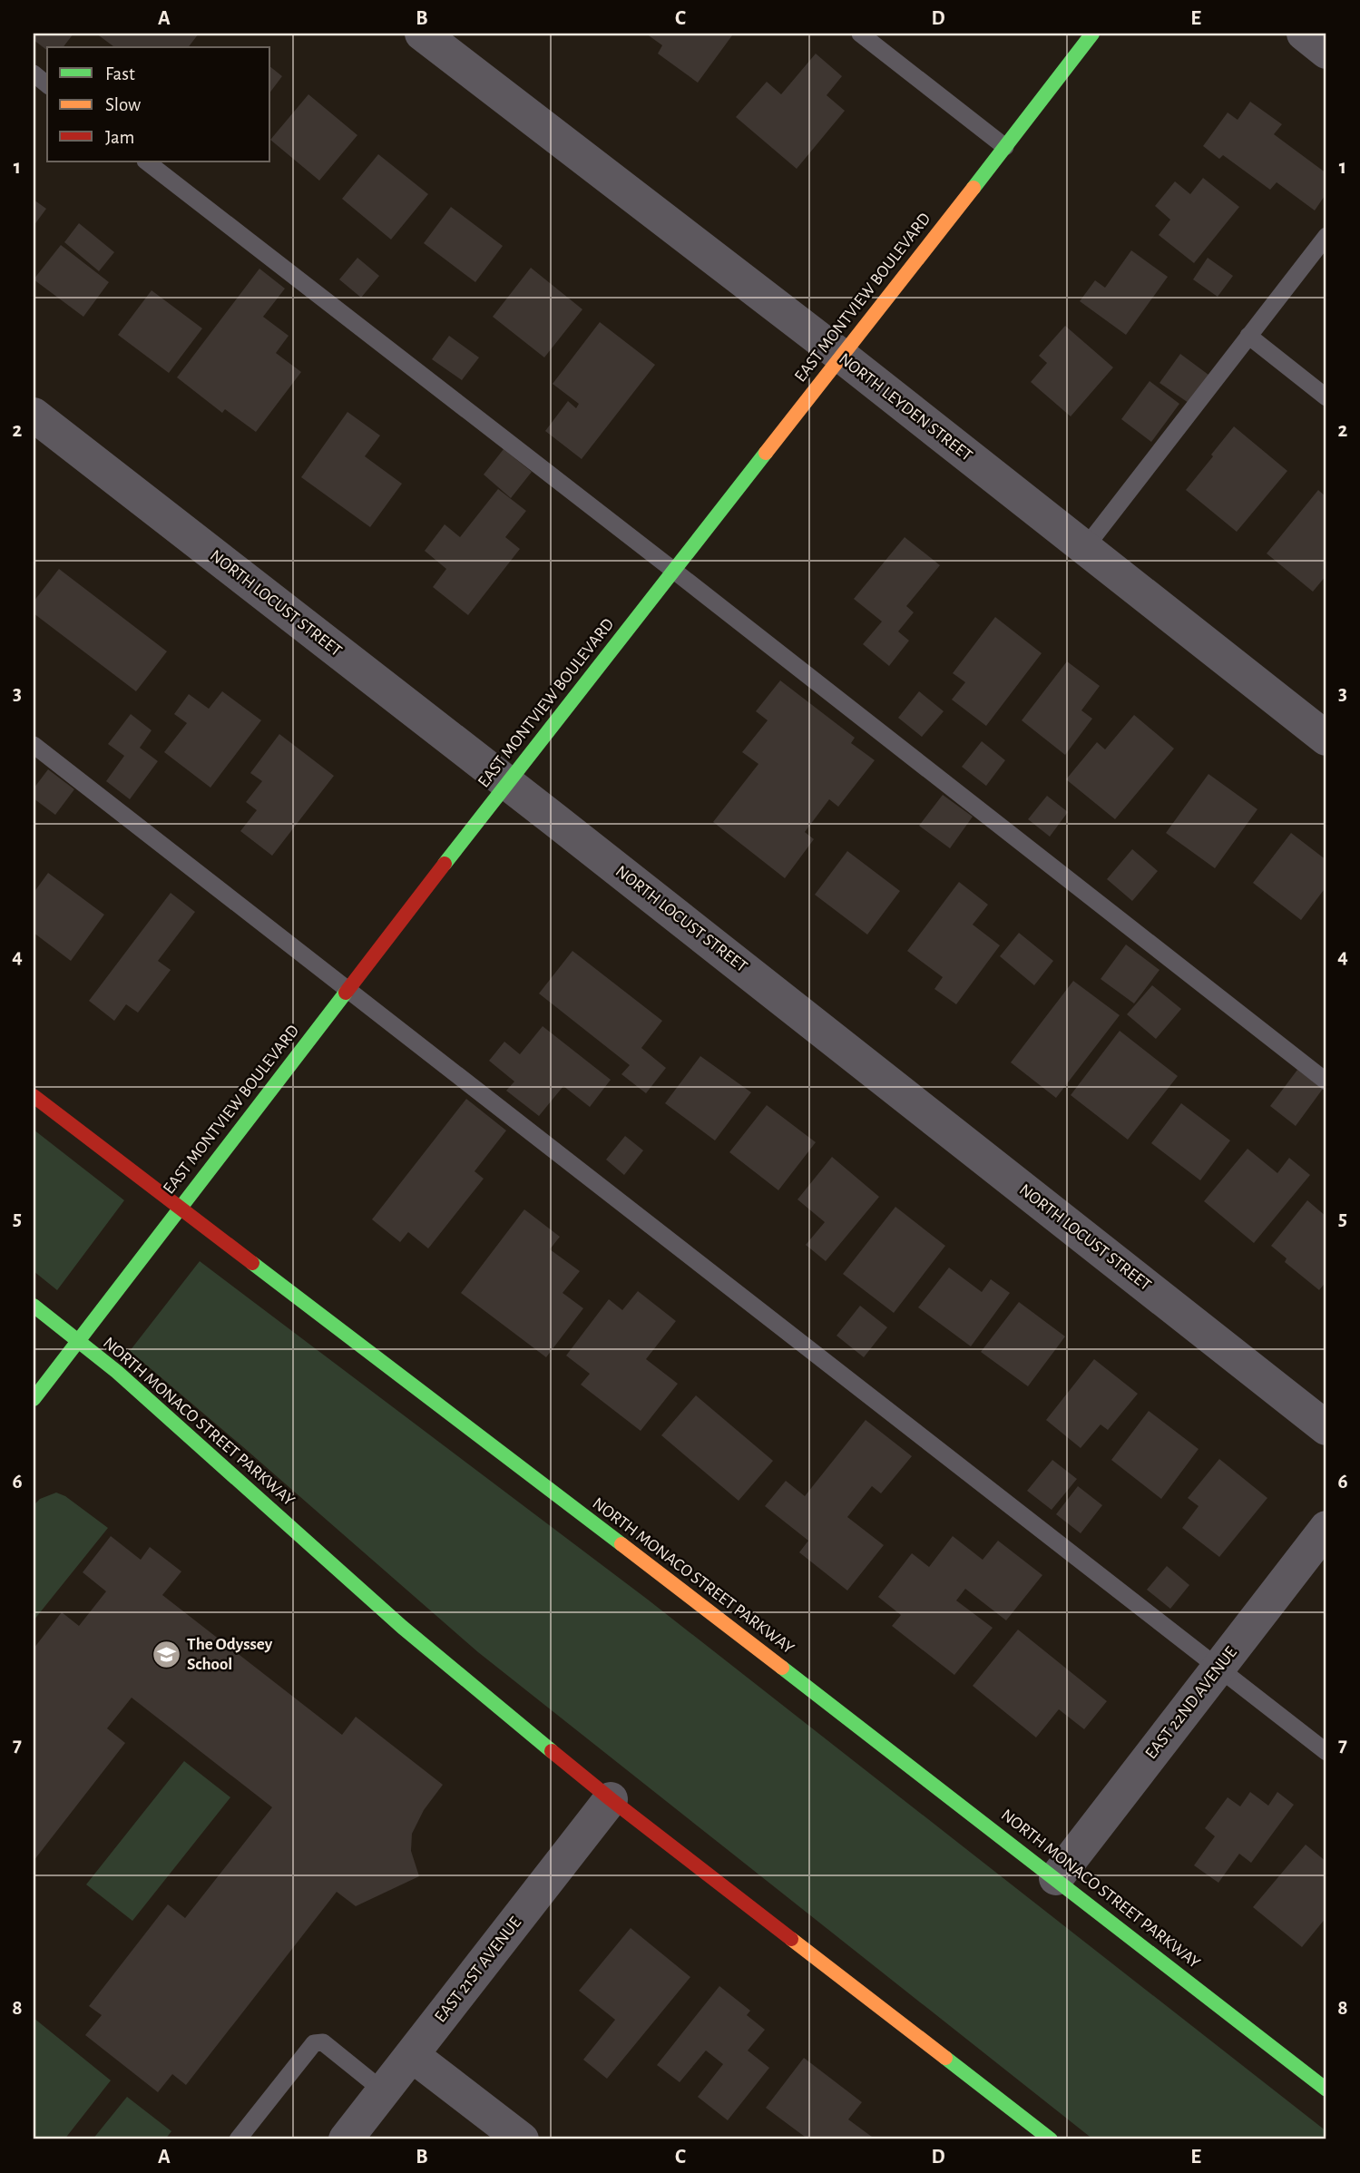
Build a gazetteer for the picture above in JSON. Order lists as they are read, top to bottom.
{
  "streets": {
    "main road": ["EAST MONTVIEW BOULEVARD", "NORTH MONACO STREET PARKWAY"],
    "street": [
      "NORTH LEYDEN STREET",
      "NORTH LOCUST STREET",
      "EAST 22ND AVENUE",
      "EAST 21ST AVENUE"
    ]
  },
  "crossings": [
    ["EAST MONTVIEW BOULEVARD", "NORTH LEYDEN STREET"],
    ["EAST MONTVIEW BOULEVARD", "NORTH LOCUST STREET"],
    ["EAST MONTVIEW BOULEVARD", "NORTH MONACO STREET PARKWAY"],
    ["NORTH MONACO STREET PARKWAY", "EAST 22ND AVENUE"],
    ["NORTH MONACO STREET PARKWAY", "EAST 21ST AVENUE"]
  ],
  "places": {
    "school or university": ["The Odyssey School"]
  },
  "legend": ["Fast", "Slow", "Jam"],
  "grid": {
    "columns": [
      "A",
      "B",
      "C",
      "D",
      "E"
    ],
    "rows": [
      "1",
      "2",
      "3",
      "4",
      "5",
      "6",
      "7",
      "8"
    ]
  }
}
